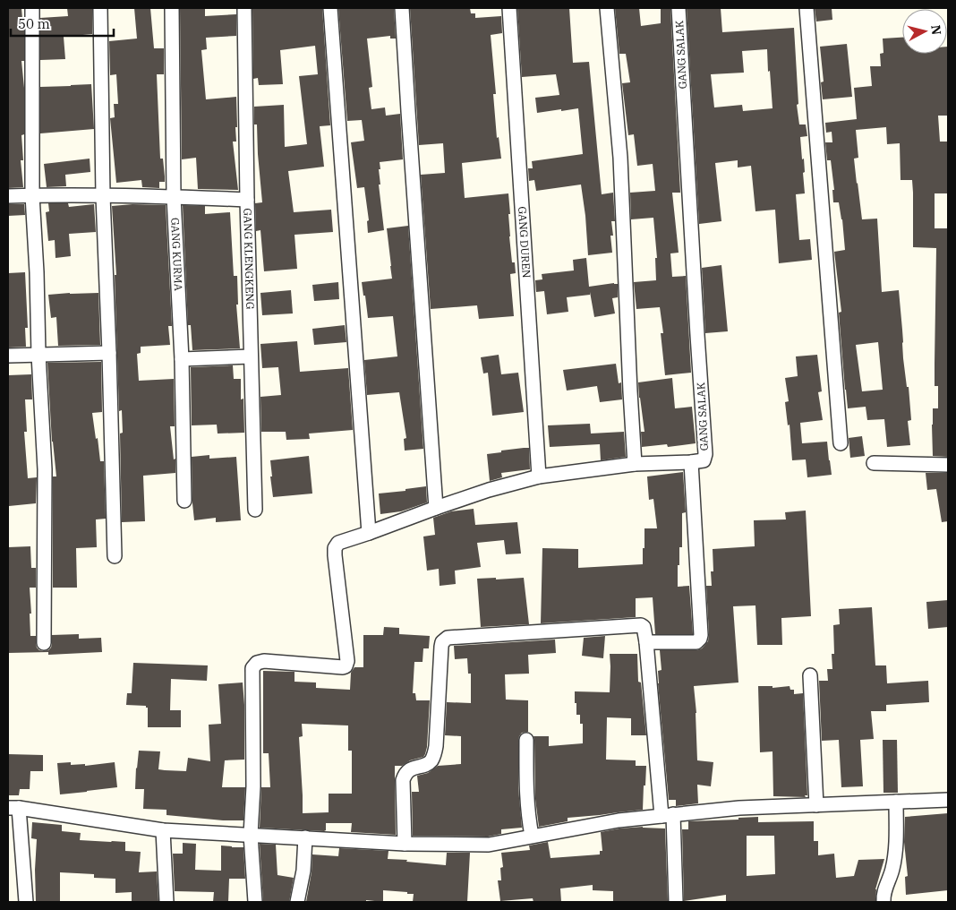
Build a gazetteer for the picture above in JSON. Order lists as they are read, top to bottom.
{
  "streets": {
    "street": [
      "GANG SALAK",
      "GANG DUREN",
      "GANG KURMA",
      "GANG KLENGKENG"
    ]
  },
  "scale_bar": "50 m",
  "north": "right"
}
